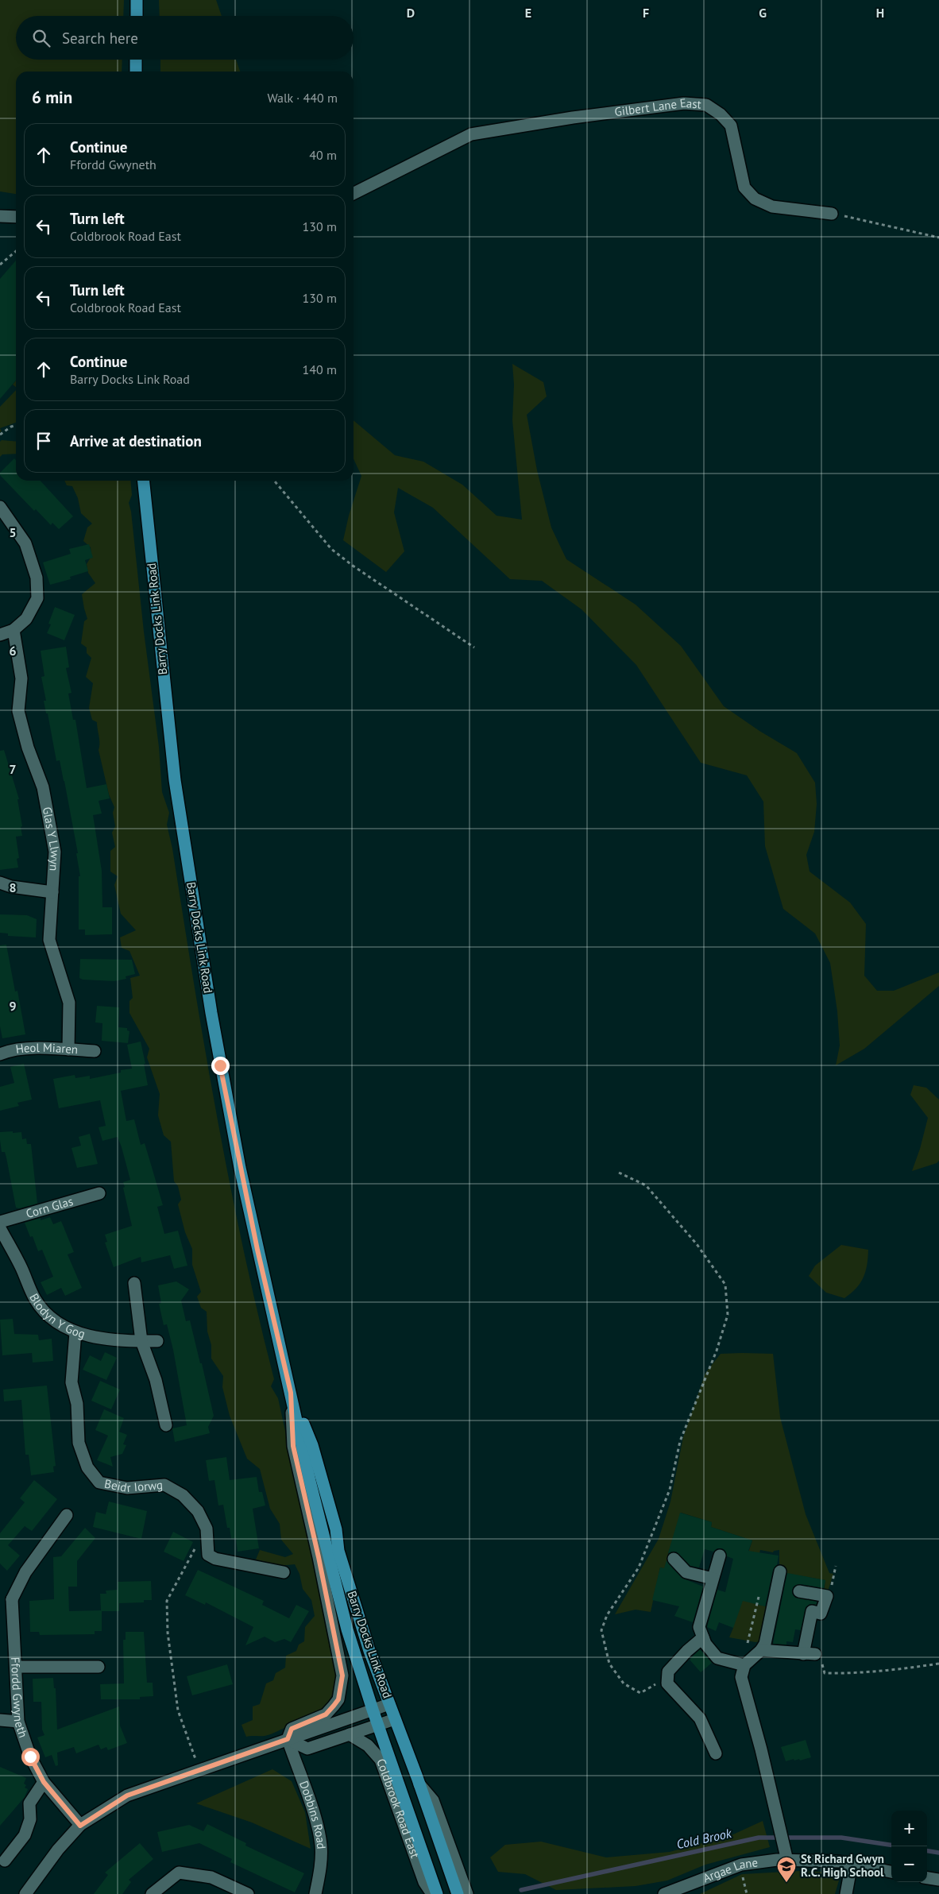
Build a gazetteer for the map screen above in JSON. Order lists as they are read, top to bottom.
{
  "streets": {
    "main road": ["Barry Docks Link Road"],
    "street": [
      "Gilbert Lane East",
      "Glas Y Llwyn",
      "Heol Miaren",
      "Corn Glas",
      "Blodyn Y Gog",
      "Beidr Iorwg",
      "Ffordd Gwyneth",
      "Coldbrook Road East",
      "Dobbins Road",
      "Argae Lane"
    ]
  },
  "crossings": [
    ["Glas Y Llwyn", "Heol Miaren"],
    ["Blodyn Y Gog", "Beidr Iorwg"]
  ],
  "water": ["Cold Brook"],
  "places": {
    "school or university": ["St Richard Gwyn R.C. High School"]
  },
  "page": {
    "search": "Search here",
    "heading": ["6 min", "Walk · 440 m"],
    "list": [
      ["Continue", "Ffordd Gwyneth", "40 m"],
      ["Turn left", "Coldbrook Road East", "130 m"],
      ["Turn left", "Coldbrook Road East", "130 m"],
      ["Continue", "Barry Docks Link Road", "140 m"],
      "Arrive at destination"
    ],
    "map_buttons": ["+", "−"]
  },
  "grid": {
    "columns": [
      "D",
      "E",
      "F",
      "G",
      "H"
    ],
    "rows": [
      "5",
      "6",
      "7",
      "8",
      "9"
    ]
  }
}
